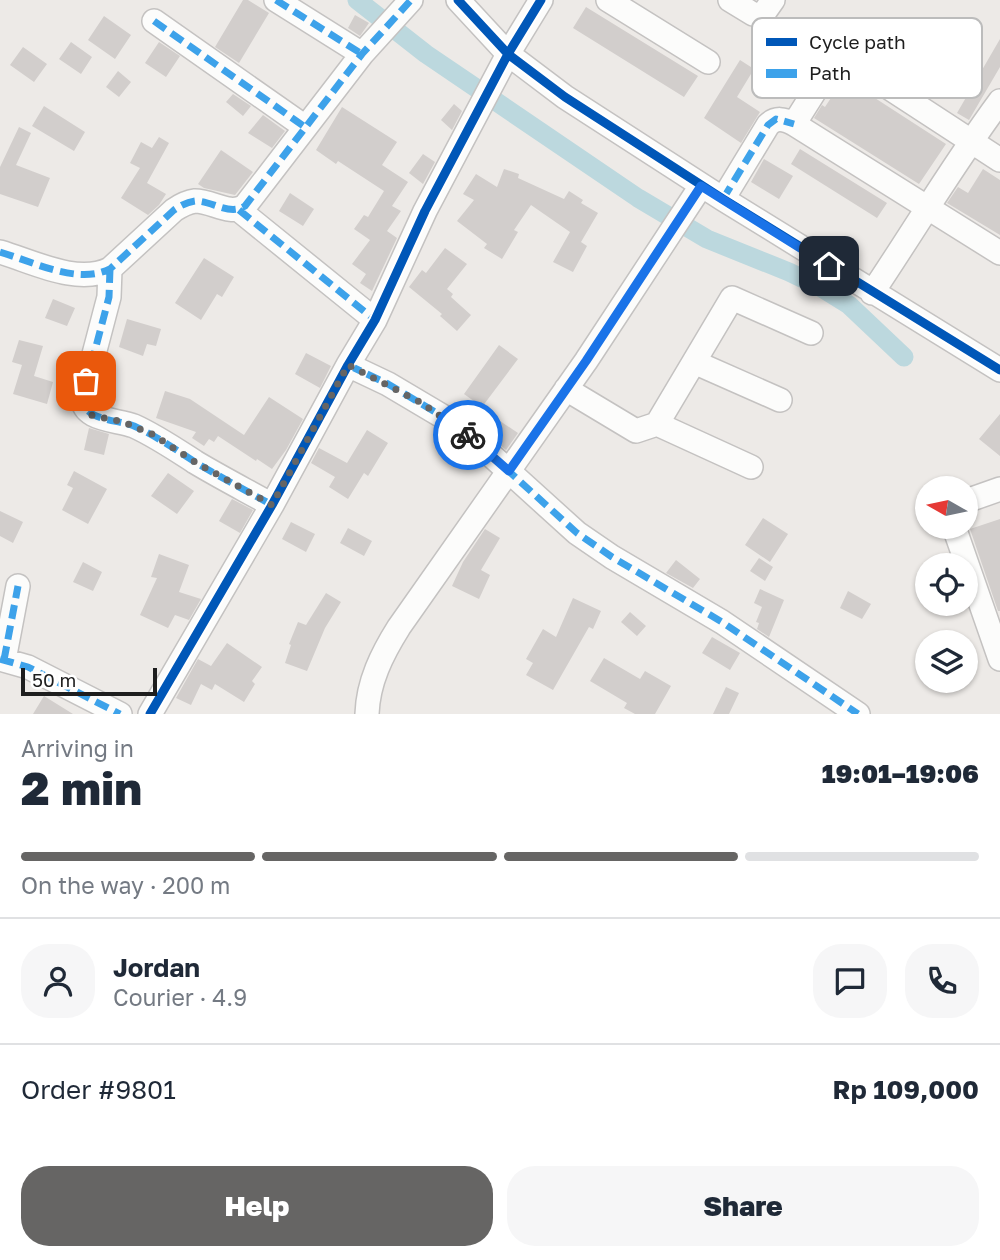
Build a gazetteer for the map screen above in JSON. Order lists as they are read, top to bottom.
{
  "legend": ["Cycle path", "Path"],
  "scale_bar": "50 m",
  "north": "left",
  "page": {
    "scale": "50 m",
    "heading": ["2 min", "Arriving in", "19:01–19:06"],
    "panel": [
      "Jordan",
      "Courier · 4.9",
      "Order #9801",
      "Rp 109,000"
    ],
    "bar": "On the way · 200 m",
    "buttons": ["Help", "Share"]
  }
}
